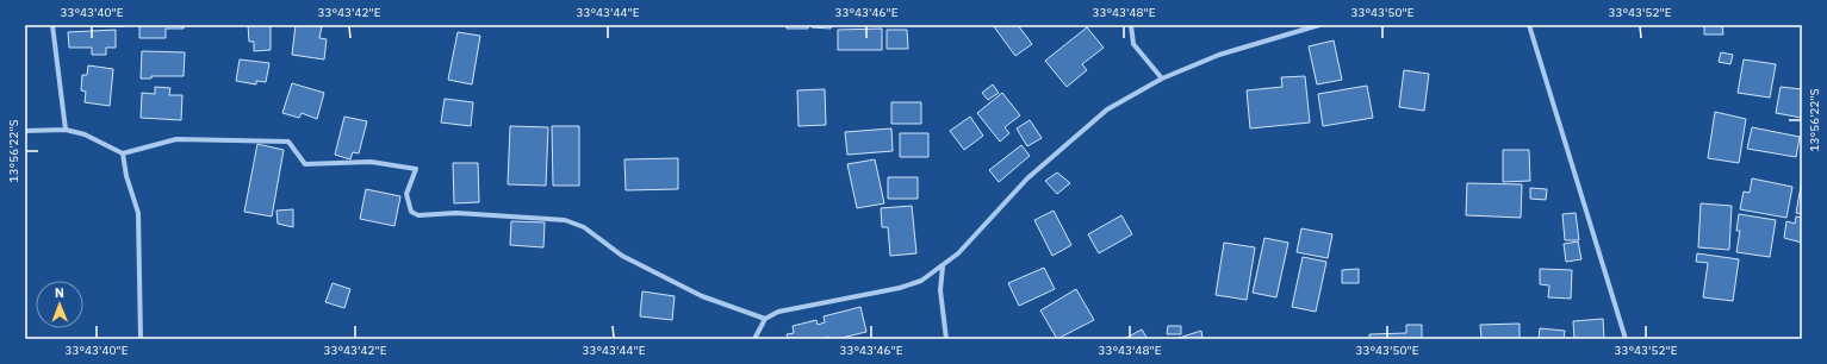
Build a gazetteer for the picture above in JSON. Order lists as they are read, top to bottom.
{
  "north": "top",
  "coordinates": [
    "33°43'40\"E",
    "33°43'42\"E",
    "33°43'44\"E",
    "33°43'46\"E",
    "33°43'48\"E",
    "33°43'50\"E",
    "33°43'52\"E",
    "13°56'22\"S"
  ]
}
